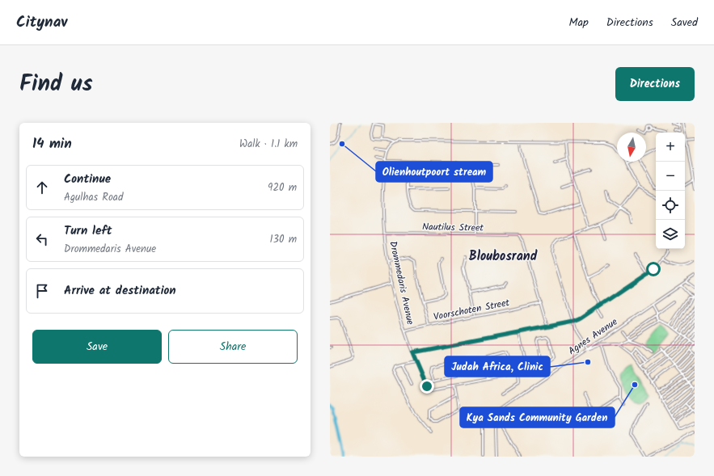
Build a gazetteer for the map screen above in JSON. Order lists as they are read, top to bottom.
{
  "streets": {
    "street": [
      "Nautilus Street",
      "Drommedaris Avenue",
      "Voorschoten Street",
      "Agnes Avenue"
    ]
  },
  "crossings": [
    ["Nautilus Street", "Drommedaris Avenue"],
    ["Drommedaris Avenue", "Voorschoten Street"]
  ],
  "districts": ["Bloubosrand"],
  "places": ["Olienhoutpoort stream", "Judah Africa, Clinic", "Kya Sands Community Garden"],
  "north": "bottom",
  "page": {
    "header": "Citynav",
    "nav": ["Map", "Directions", "Saved"],
    "title": "Find us",
    "buttons": [
      "Directions",
      ["Save", "Share"]
    ],
    "heading": ["14 min", "Walk · 1.1 km"],
    "map_buttons": ["+", "−"],
    "list": [
      ["Continue", "Agulhas Road", "920 m"],
      ["Turn left", "Drommedaris Avenue", "130 m"],
      "Arrive at destination"
    ]
  }
}
